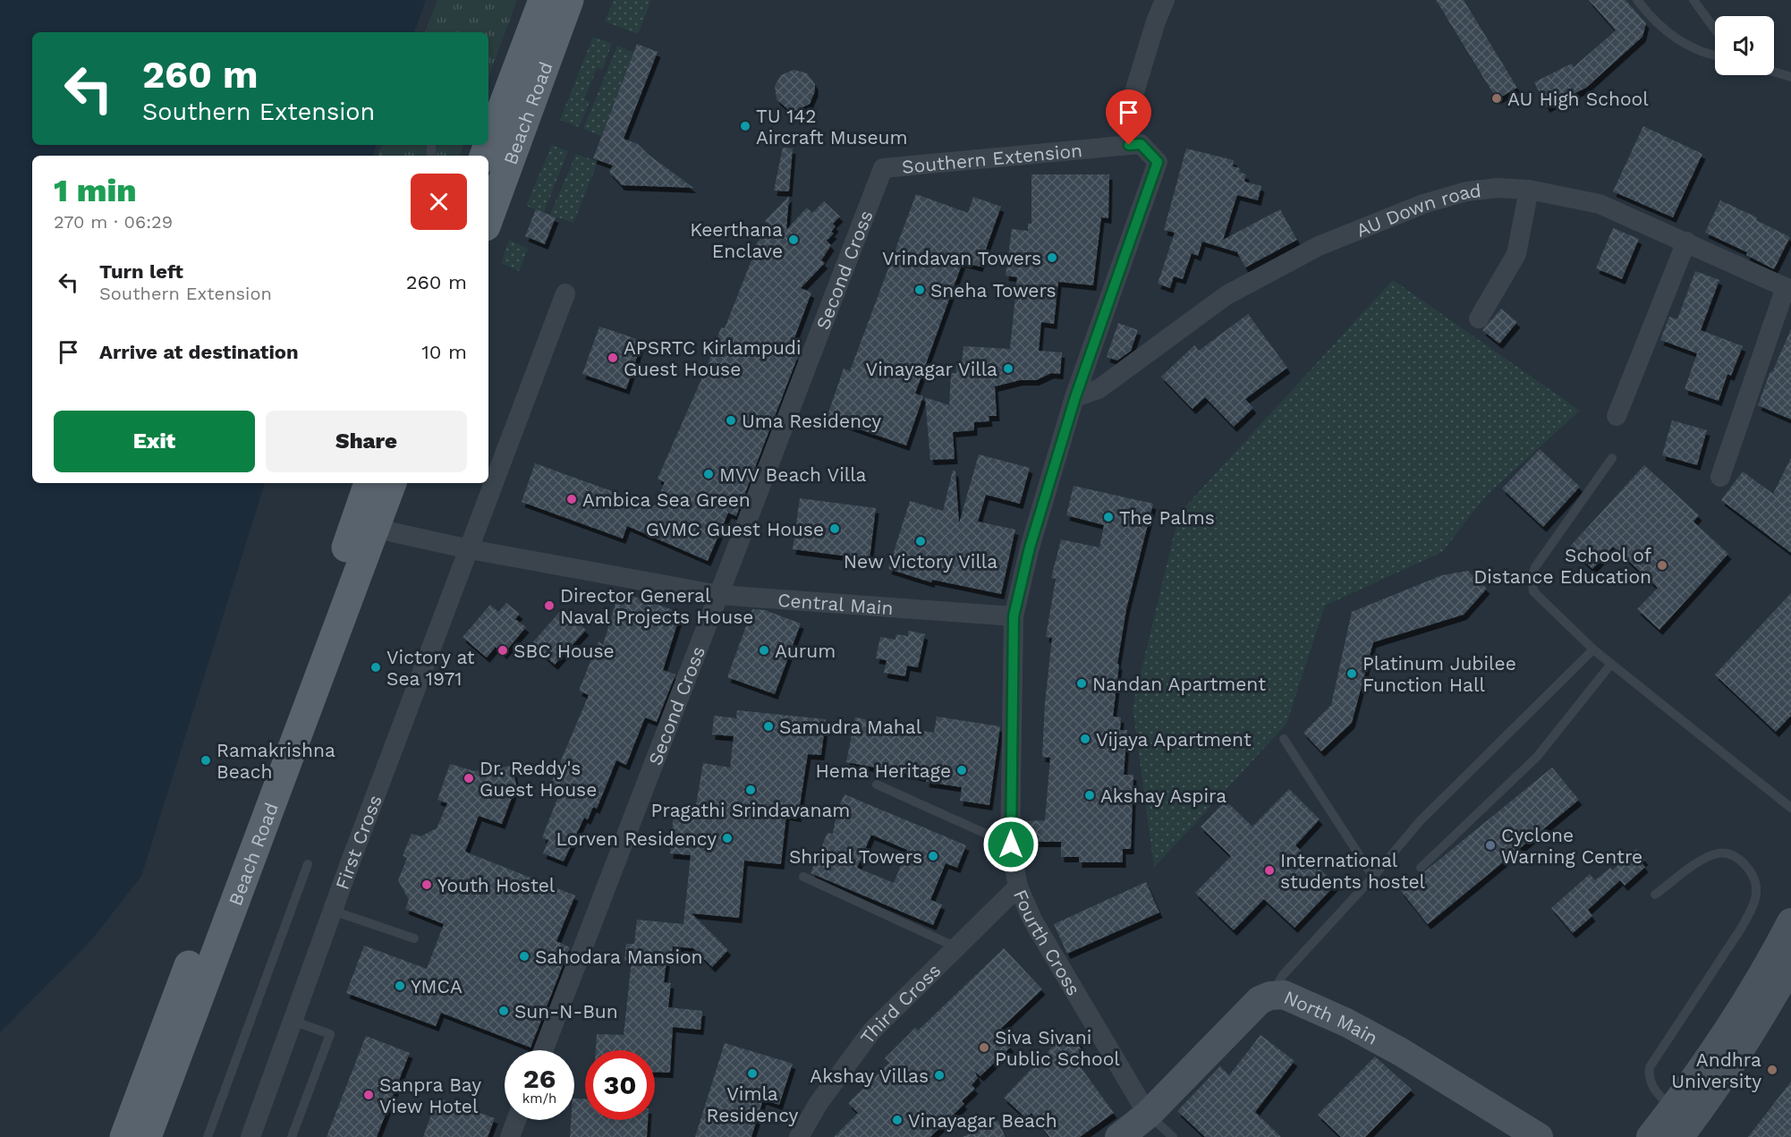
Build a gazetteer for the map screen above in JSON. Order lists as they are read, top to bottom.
{
  "streets": {
    "main road": ["Beach Road"],
    "street": [
      "Southern Extension",
      "AU Down road",
      "Second Cross",
      "Central Main",
      "First Cross",
      "Fourth Cross",
      "Third Cross",
      "North Main"
    ]
  },
  "crossings": [
    ["Beach Road", "Central Main"],
    ["Southern Extension", "Second Cross"],
    ["Southern Extension", "Fourth Cross"],
    ["AU Down road", "Fourth Cross"],
    ["Second Cross", "Central Main"],
    ["Central Main", "First Cross"],
    ["Central Main", "Fourth Cross"],
    ["Fourth Cross", "Third Cross"],
    ["Fourth Cross", "North Main"]
  ],
  "places": [
    "AU High School",
    "TU 142 Aircraft Museum",
    "Keerthana Enclave",
    "Vrindavan Towers",
    "Sneha Towers",
    "APSRTC Kirlampudi Guest House",
    "Vinayagar Villa",
    "Uma Residency",
    "MVV Beach Villa",
    "Ambica Sea Green",
    "The Palms",
    "GVMC Guest House",
    "New Victory Villa",
    "School of Distance Education",
    "Director General Naval Projects House",
    "SBC House",
    "Aurum",
    "Victory at Sea 1971",
    "Platinum Jubilee Function Hall",
    "Nandan Apartment",
    "Samudra Mahal",
    "Vijaya Apartment",
    "Ramakrishna Beach",
    "Hema Heritage",
    "Dr. Reddy's Guest House",
    "Pragathi Srindavanam",
    "Akshay Aspira",
    "Lorven Residency",
    "Cyclone Warning Centre",
    "Shripal Towers",
    "International students hostel",
    "Youth Hostel",
    "Sahodara Mansion",
    "YMCA",
    "Sun-N-Bun",
    "Siva Sivani Public School",
    "Andhra University",
    "Vimla Residency",
    "Akshay Villas",
    "Sanpra Bay View Hotel",
    "Vinayagar Beach"
  ],
  "page": {
    "turn": ["260 m", "Southern Extension"],
    "heading": ["1 min", "270 m · 06:29"],
    "list": [
      {
        "name": "Turn left",
        "note": "Southern Extension",
        "value": "260 m"
      },
      {
        "name": "Arrive at destination",
        "value": "10 m"
      }
    ],
    "buttons": ["Exit", "Share"],
    "speed": "26 km/h",
    "limit": "30"
  }
}
